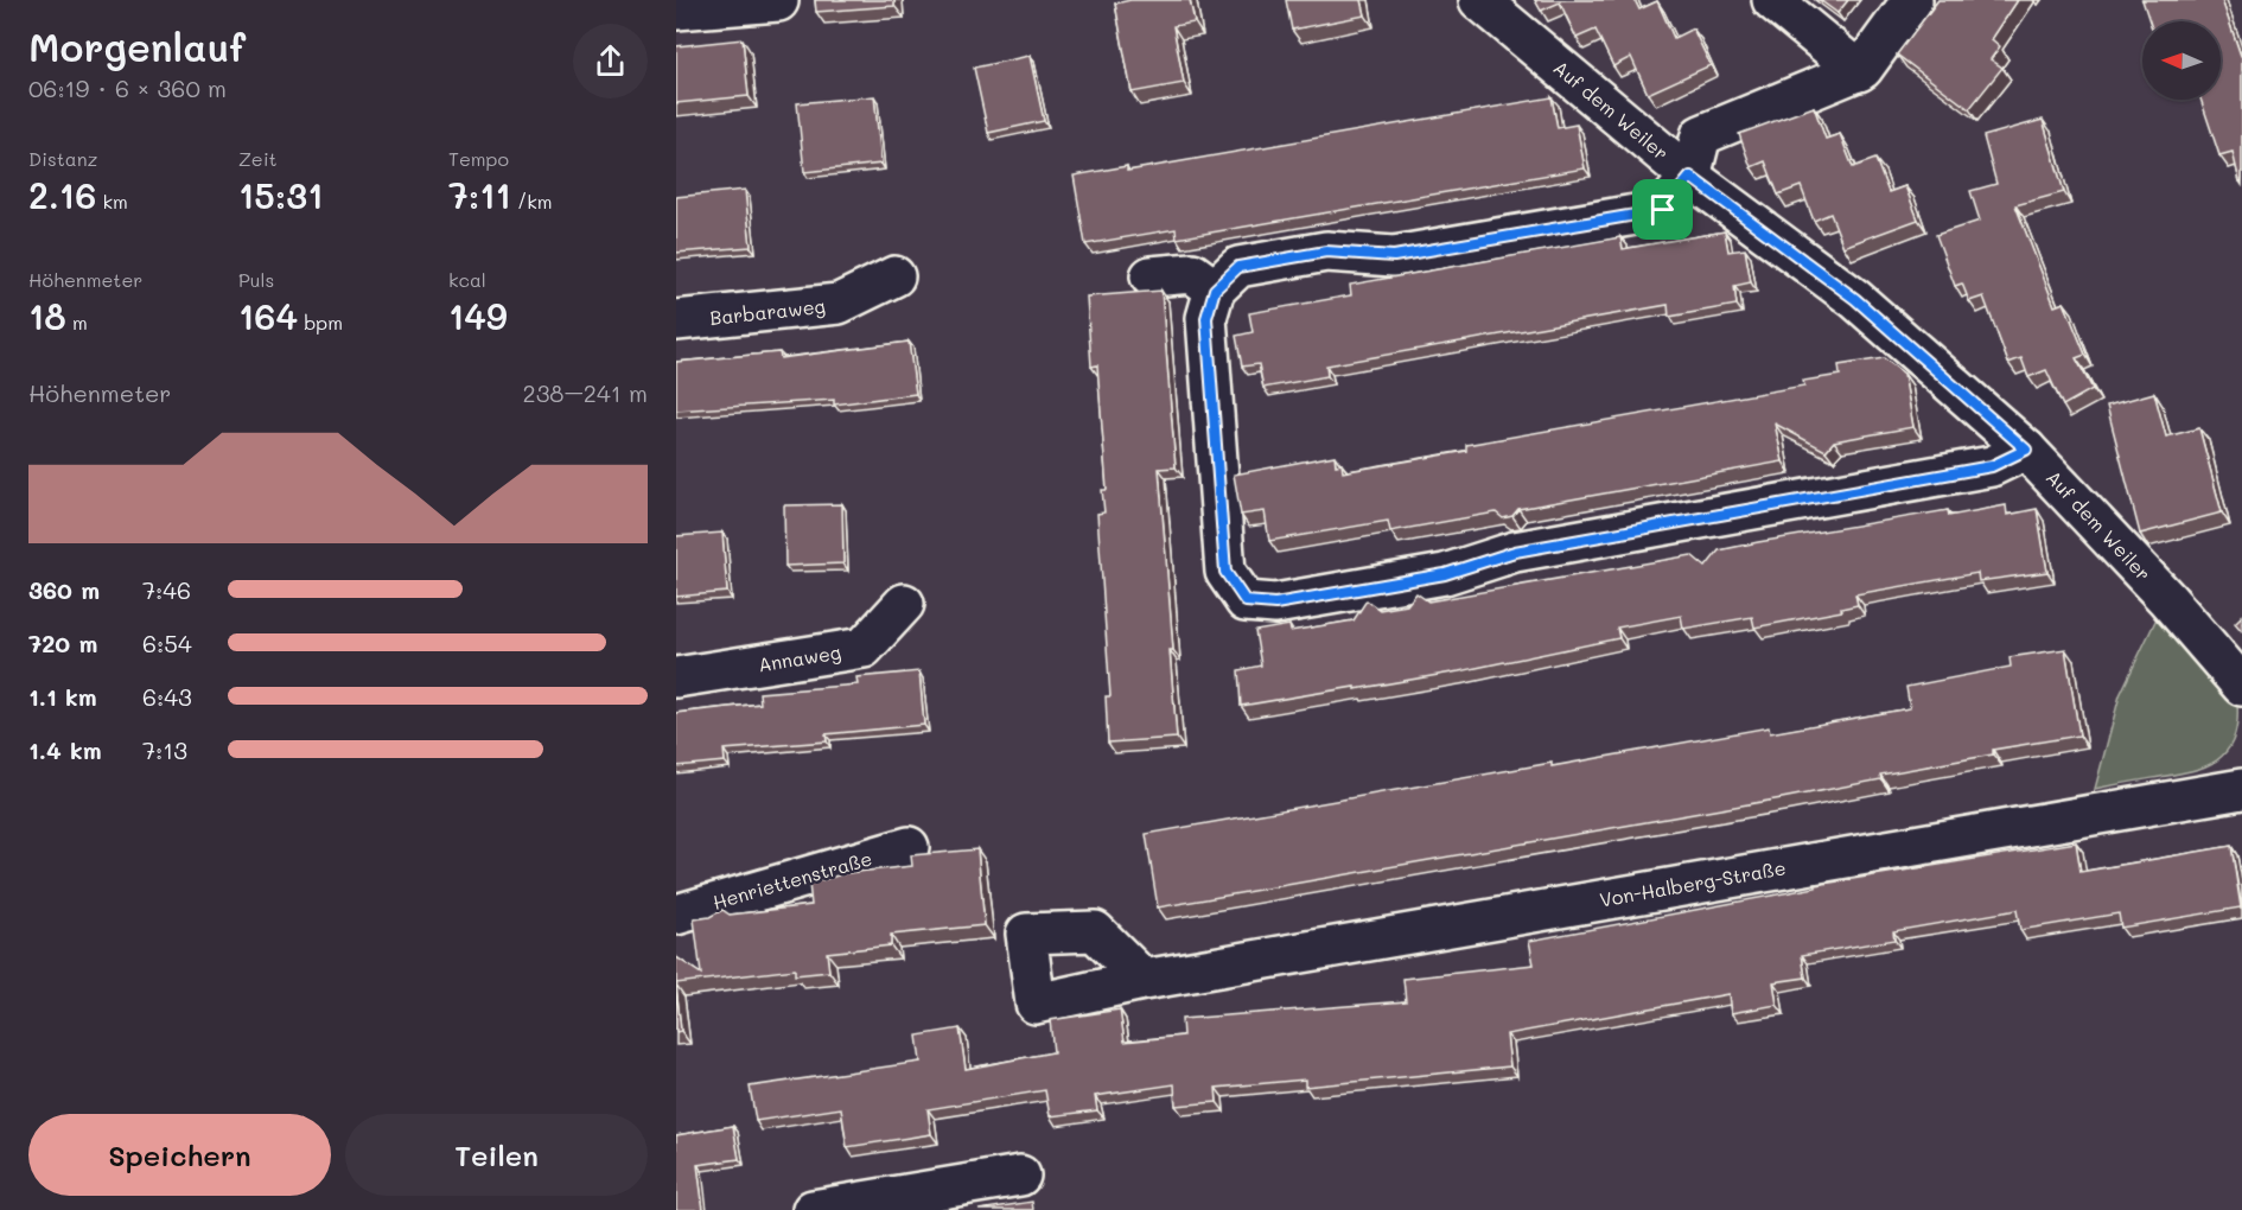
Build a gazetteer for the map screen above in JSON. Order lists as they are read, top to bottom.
{
  "streets": {
    "street": [
      "Auf dem Weiler",
      "Barbaraweg",
      "Annaweg",
      "Henriettenstraße",
      "Von-Halberg-Straße"
    ]
  },
  "north": "left",
  "page": {
    "heading": ["Morgenlauf", "06:19 · 6 × 360 m"],
    "stats": [
      ["Distanz", "2.16 km"],
      ["Zeit", "15:31"],
      ["Tempo", "7:11 /km"],
      ["Höhenmeter", "18 m"],
      ["Puls", "164 bpm"],
      ["kcal", "149"]
    ],
    "chart": ["Höhenmeter", "238–241 m"],
    "list": [
      {
        "name": "360 m",
        "note": "7:46"
      },
      {
        "name": "720 m",
        "note": "6:54"
      },
      {
        "name": "1.1 km",
        "note": "6:43"
      },
      {
        "name": "1.4 km",
        "note": "7:13"
      }
    ],
    "buttons": ["Speichern", "Teilen"]
  }
}
